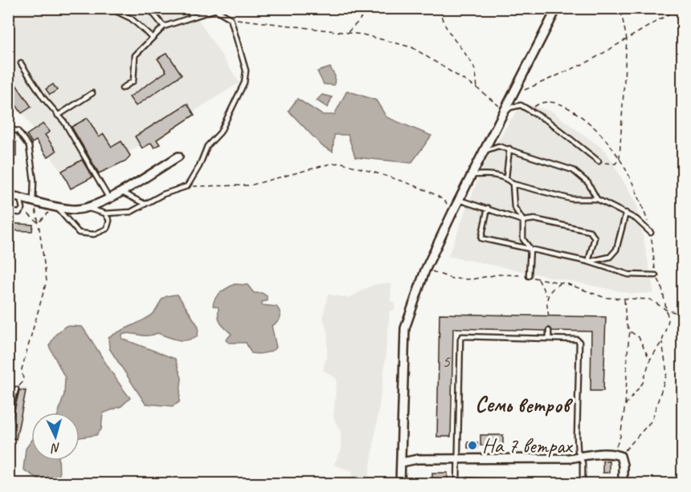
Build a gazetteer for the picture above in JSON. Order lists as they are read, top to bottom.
{
  "districts": ["Семь ветров"],
  "places": ["На 7 ветрах"],
  "house_numbers": ["5"],
  "north": "bottom"
}
